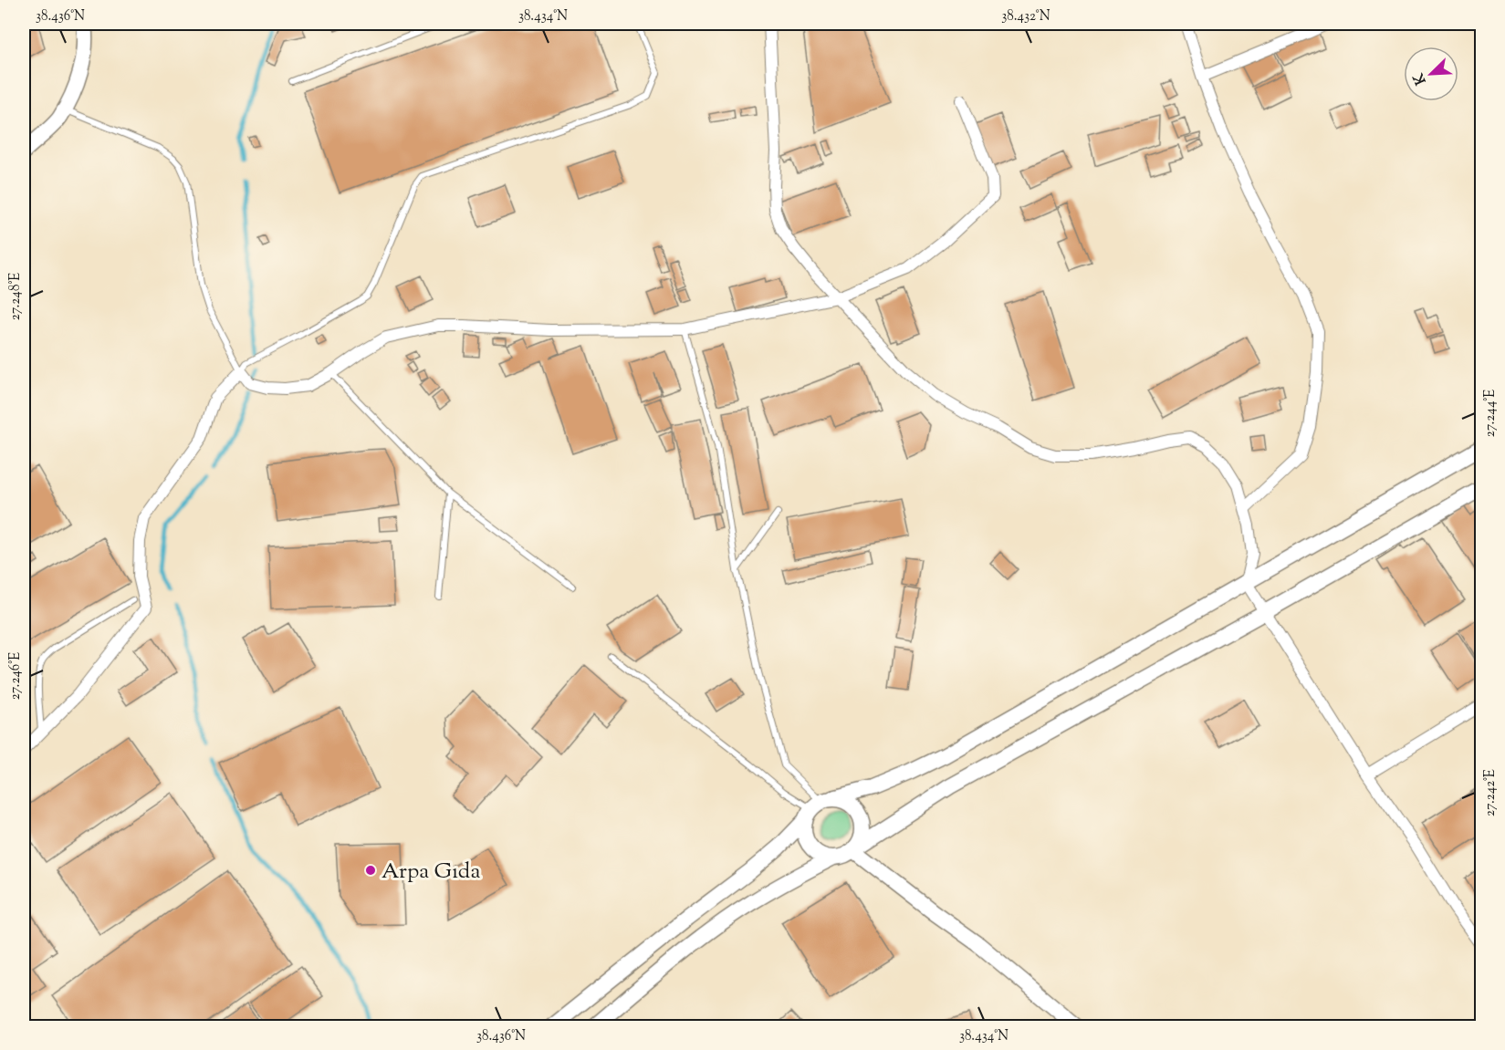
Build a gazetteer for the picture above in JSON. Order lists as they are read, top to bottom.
{
  "places": ["Arpa Gıda"],
  "north": "bottom left",
  "coordinates": [
    "38.436°N",
    "38.434°N",
    "38.432°N",
    "27.248°E",
    "27.244°E",
    "27.246°E",
    "27.242°E"
  ]
}
